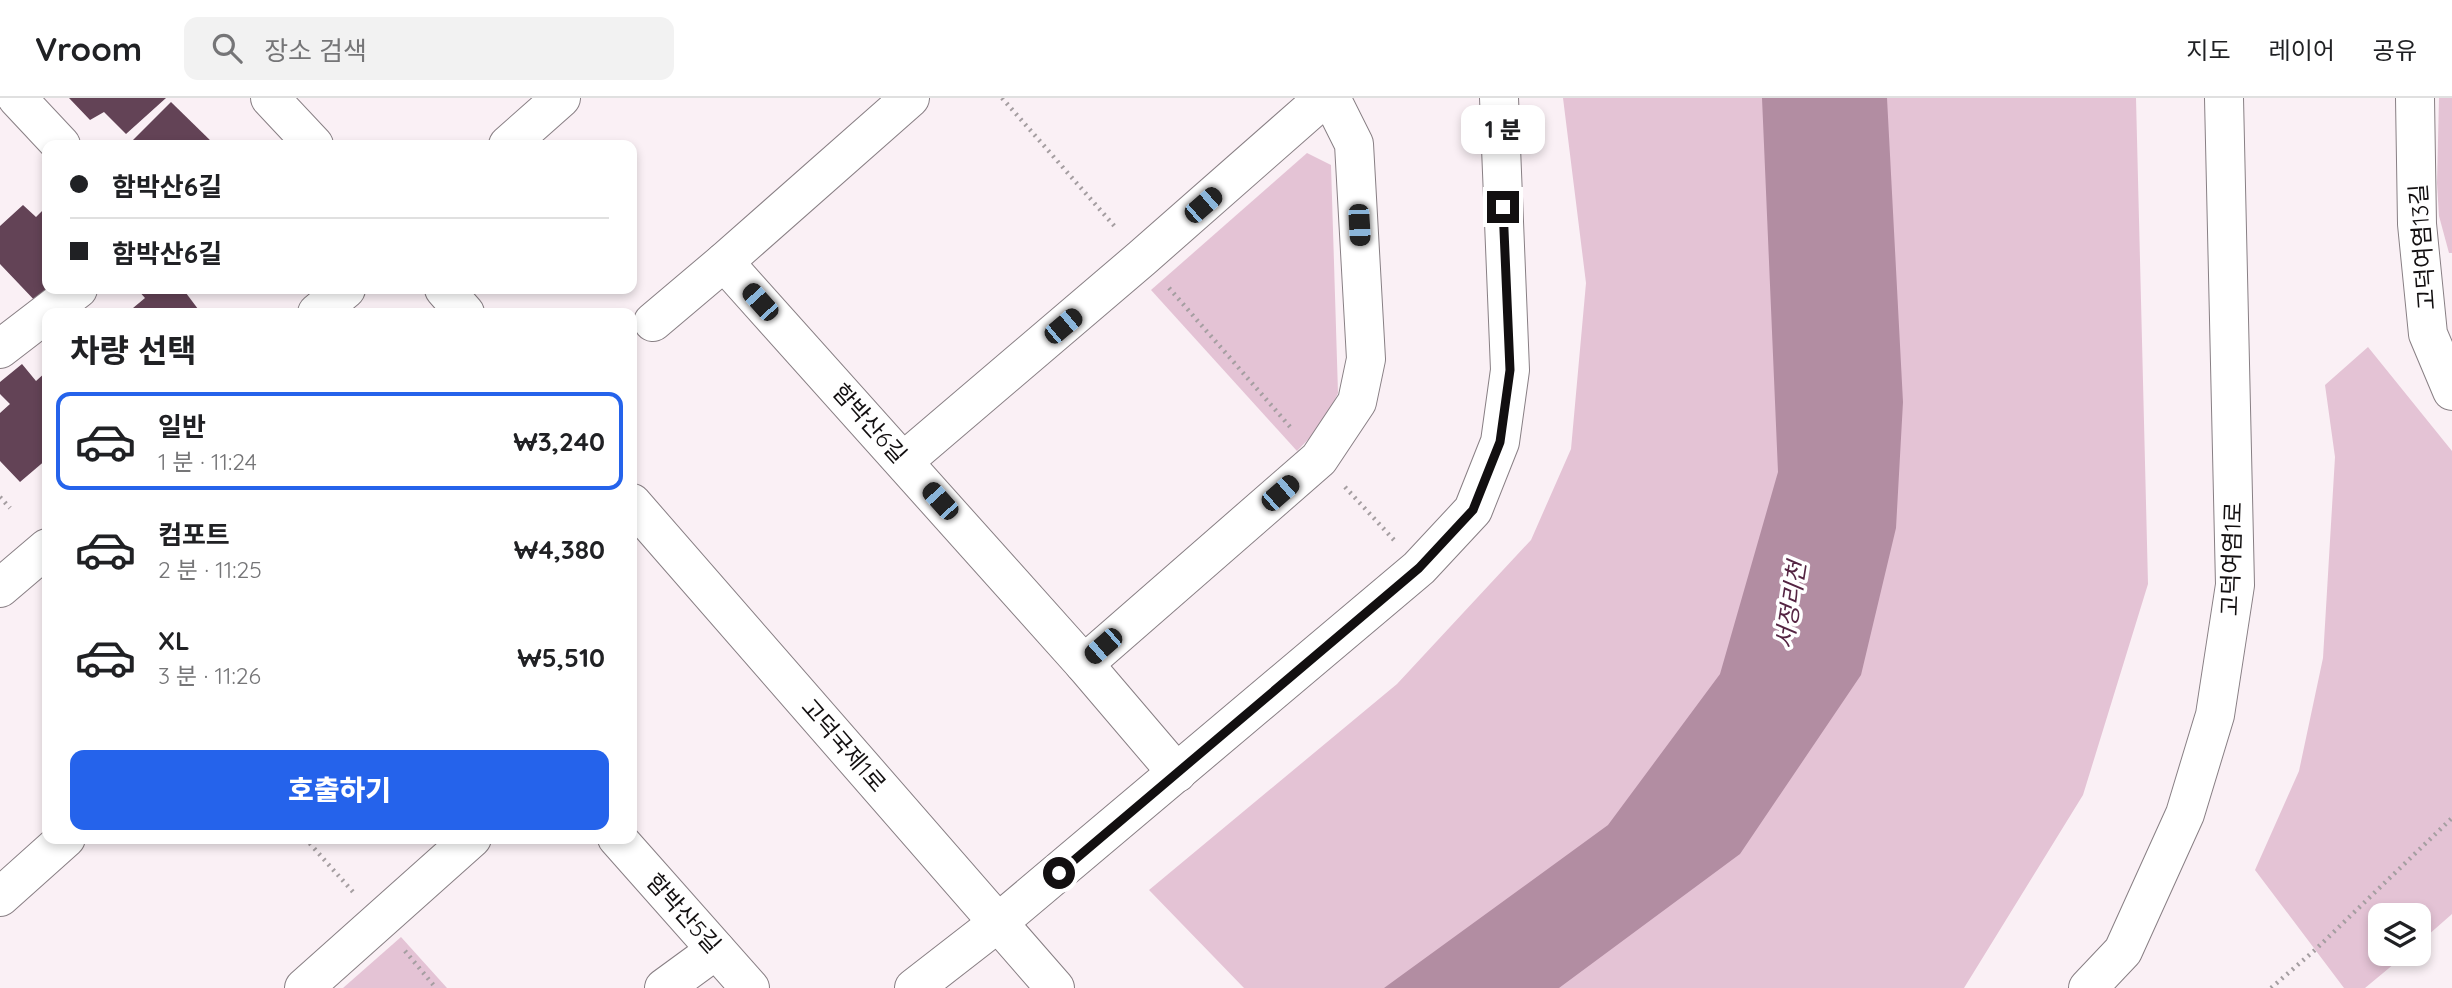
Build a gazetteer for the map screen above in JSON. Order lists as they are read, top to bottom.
{
  "streets": {
    "street": [
      "고덕여염13길",
      "함박산6길",
      "고덕여염1로",
      "고덕국제1로",
      "함박산5길"
    ]
  },
  "water": ["서정리천"],
  "page": {
    "header": "Vroom",
    "search": "장소 검색",
    "nav": ["지도", "레이어", "공유"],
    "bubble": "1 분",
    "banner": ["함박산6길", "함박산6길"],
    "heading": "차량 선택",
    "list": [
      {
        "name": "일반",
        "note": "1 분 · 11:24",
        "value": "₩3,240"
      },
      {
        "name": "컴포트",
        "note": "2 분 · 11:25",
        "value": "₩4,380"
      },
      {
        "name": "XL",
        "note": "3 분 · 11:26",
        "value": "₩5,510"
      }
    ],
    "buttons": "호출하기"
  }
}
